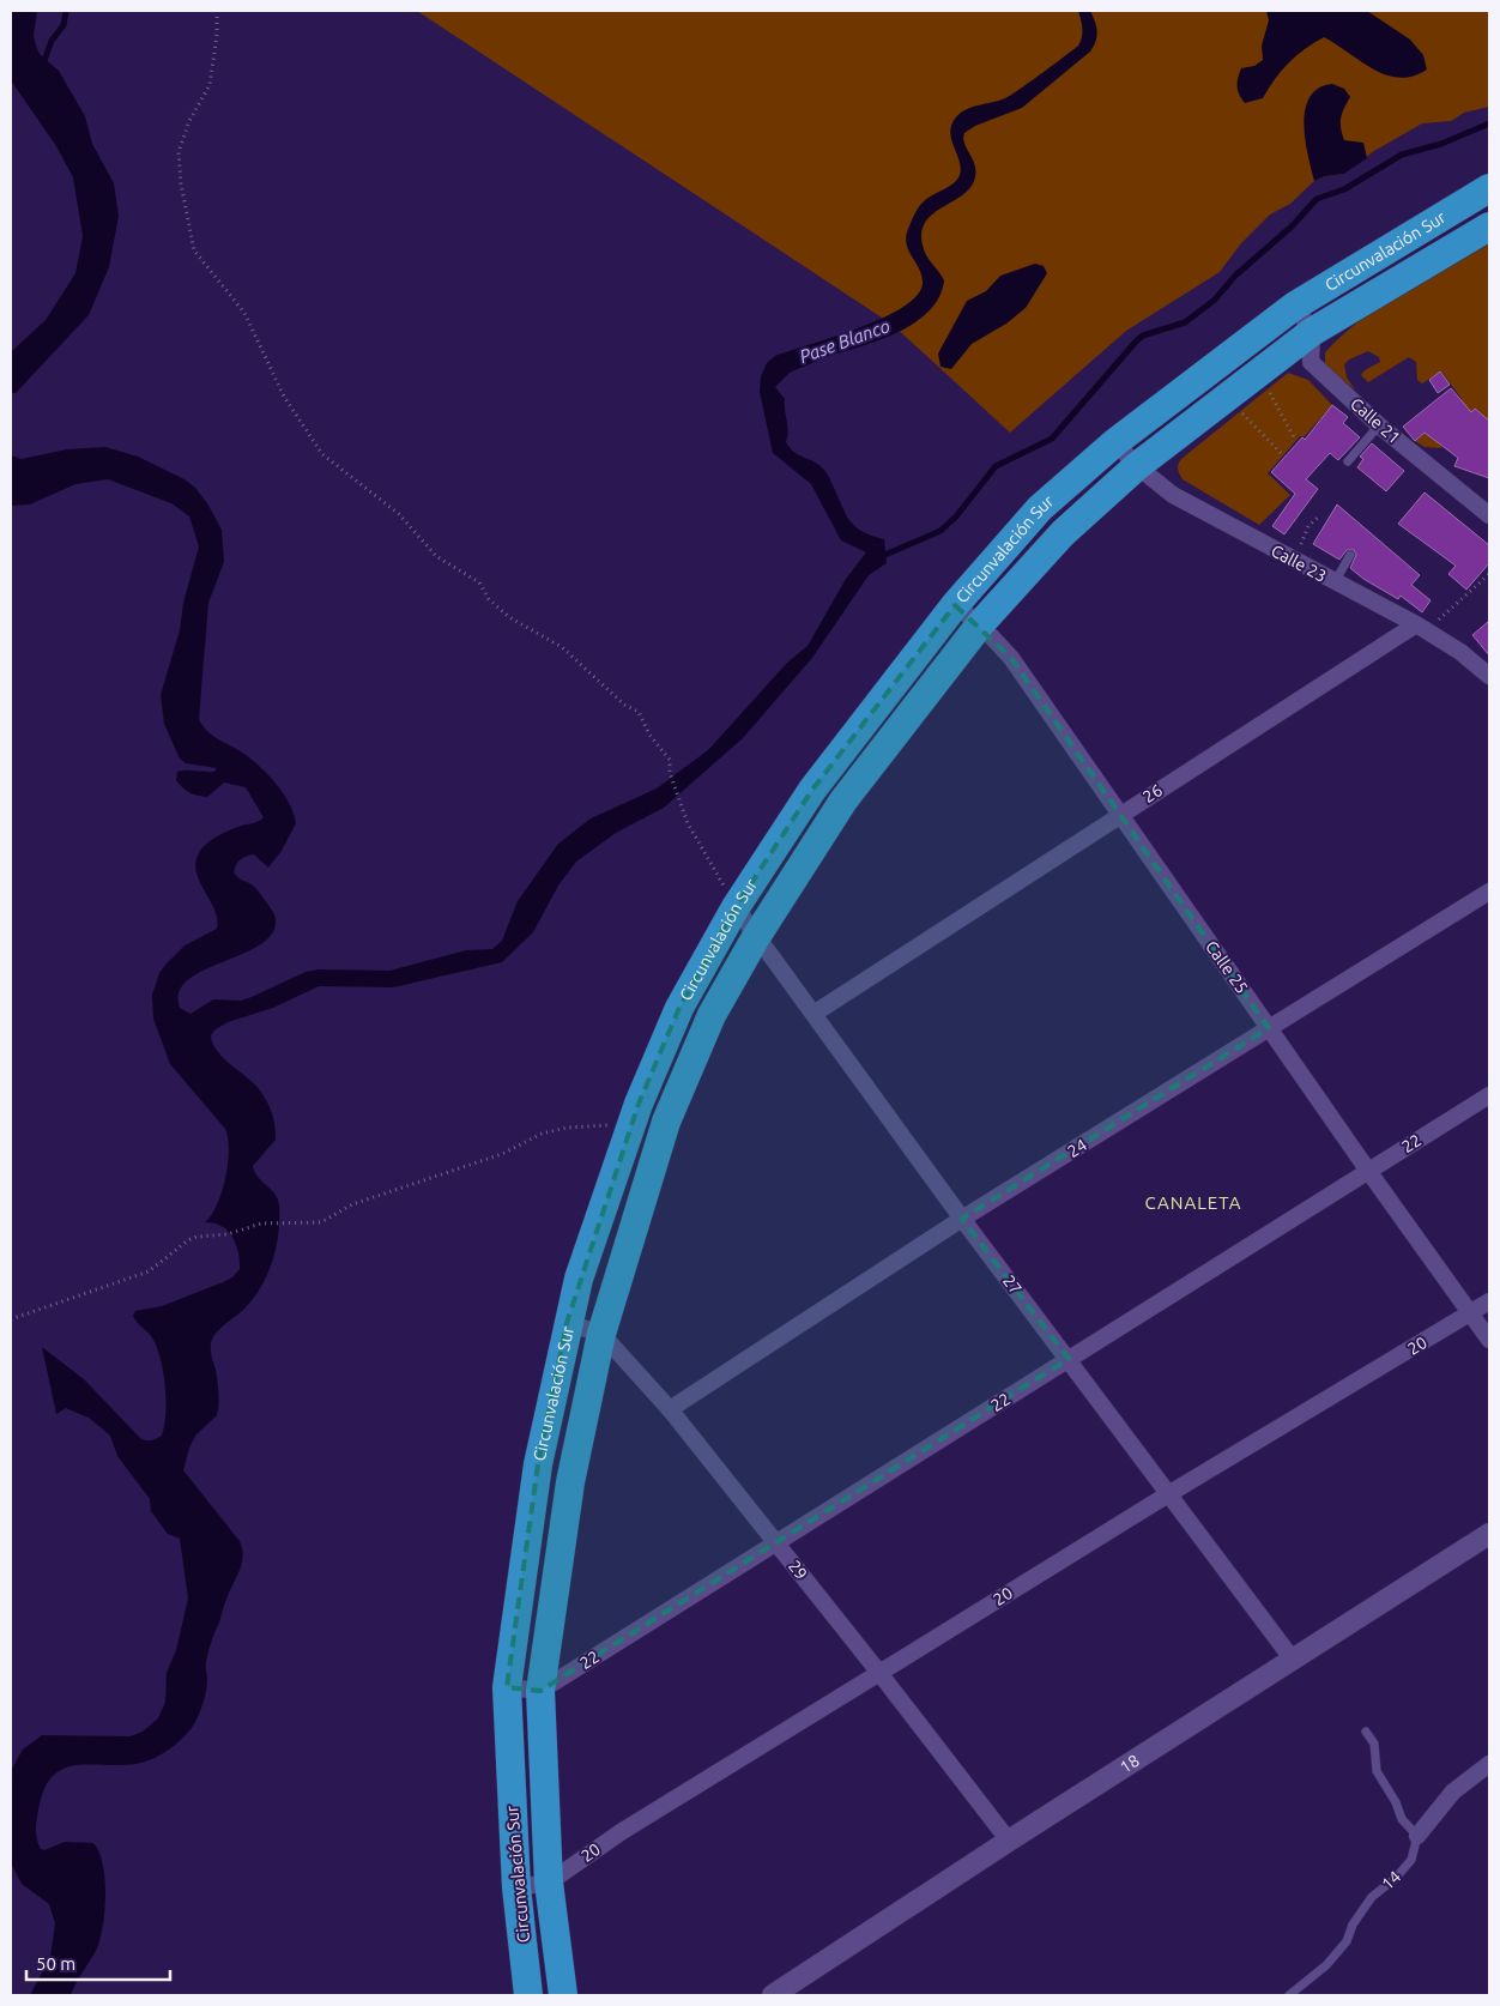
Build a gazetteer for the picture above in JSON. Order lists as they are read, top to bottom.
{
  "streets": {
    "highway": ["Circunvalación Sur"],
    "street": [
      "Calle 21",
      "Calle 23",
      "26",
      "Calle 25",
      "22",
      "24",
      "27",
      "20",
      "29",
      "18",
      "14"
    ]
  },
  "crossings": [
    ["Circunvalación Sur", "Calle 21"],
    ["Circunvalación Sur", "Calle 23"],
    ["Circunvalación Sur", "Calle 25"],
    ["Circunvalación Sur", "22"],
    ["Circunvalación Sur", "27"],
    ["Circunvalación Sur", "20"],
    ["Circunvalación Sur", "29"],
    ["Calle 23", "26"],
    ["26", "Calle 25"],
    ["26", "27"],
    ["Calle 25", "22"],
    ["Calle 25", "24"],
    ["Calle 25", "20"],
    ["22", "27"],
    ["22", "29"],
    ["24", "27"],
    ["24", "29"],
    ["27", "20"],
    ["27", "18"],
    ["20", "29"],
    ["29", "18"]
  ],
  "districts": ["CANALETA"],
  "water": ["Pase Blanco"],
  "scale_bar": "50 m"
}
